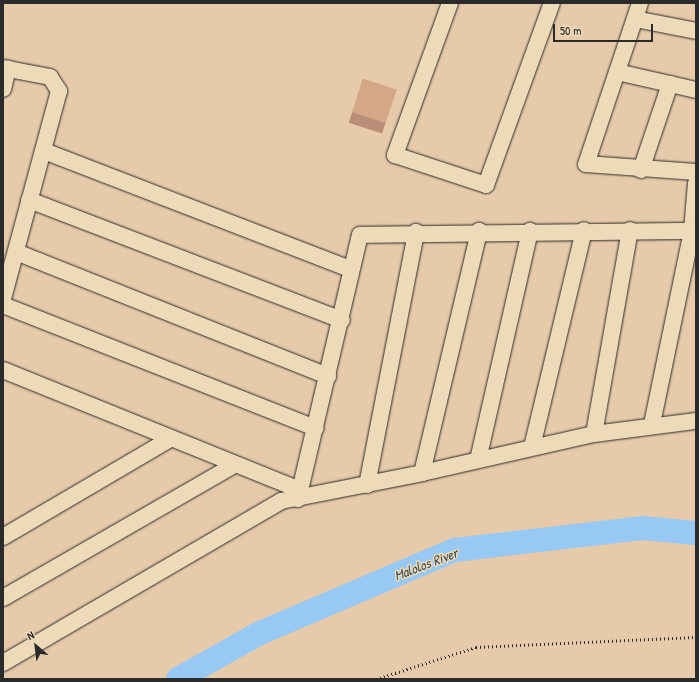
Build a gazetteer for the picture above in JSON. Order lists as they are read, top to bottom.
{
  "water": ["Malolos River"],
  "scale_bar": "50 m",
  "north": "top left"
}
